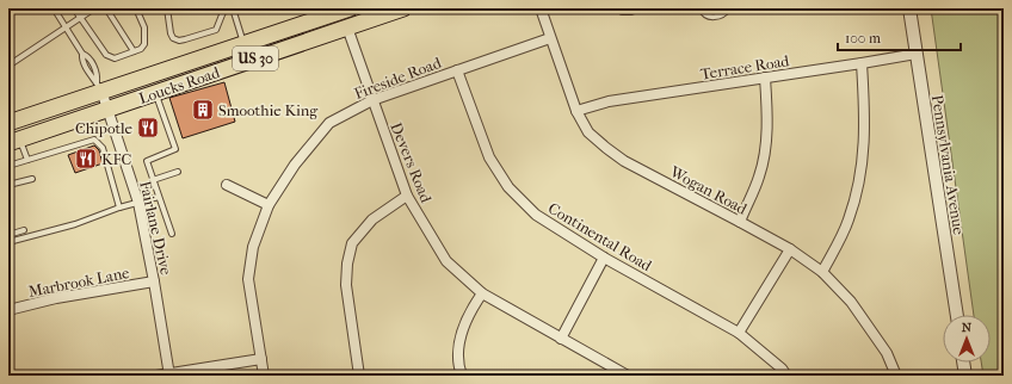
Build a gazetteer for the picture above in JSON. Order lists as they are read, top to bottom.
{
  "streets": {
    "highway": ["US 30", "Loucks Road"],
    "street": [
      "Terrace Road",
      "Fireside Road",
      "Devers Road",
      "Pennsylvania Avenue",
      "Wogan Road",
      "Fairlane Drive",
      "Continental Road",
      "Marbrook Lane"
    ]
  },
  "crossings": [
    ["Terrace Road", "Pennsylvania Avenue"],
    ["Terrace Road", "Wogan Road"],
    ["Fireside Road", "Devers Road"],
    ["Fireside Road", "Wogan Road"],
    ["Fireside Road", "Continental Road"],
    ["Loucks Road", "Devers Road"],
    ["Loucks Road", "Fairlane Drive"],
    ["Fairlane Drive", "Marbrook Lane"]
  ],
  "places": {
    "building": ["Smoothie King"],
    "restaurant": ["Chipotle", "KFC"]
  },
  "scale_bar": "100 m",
  "north": "top"
}
